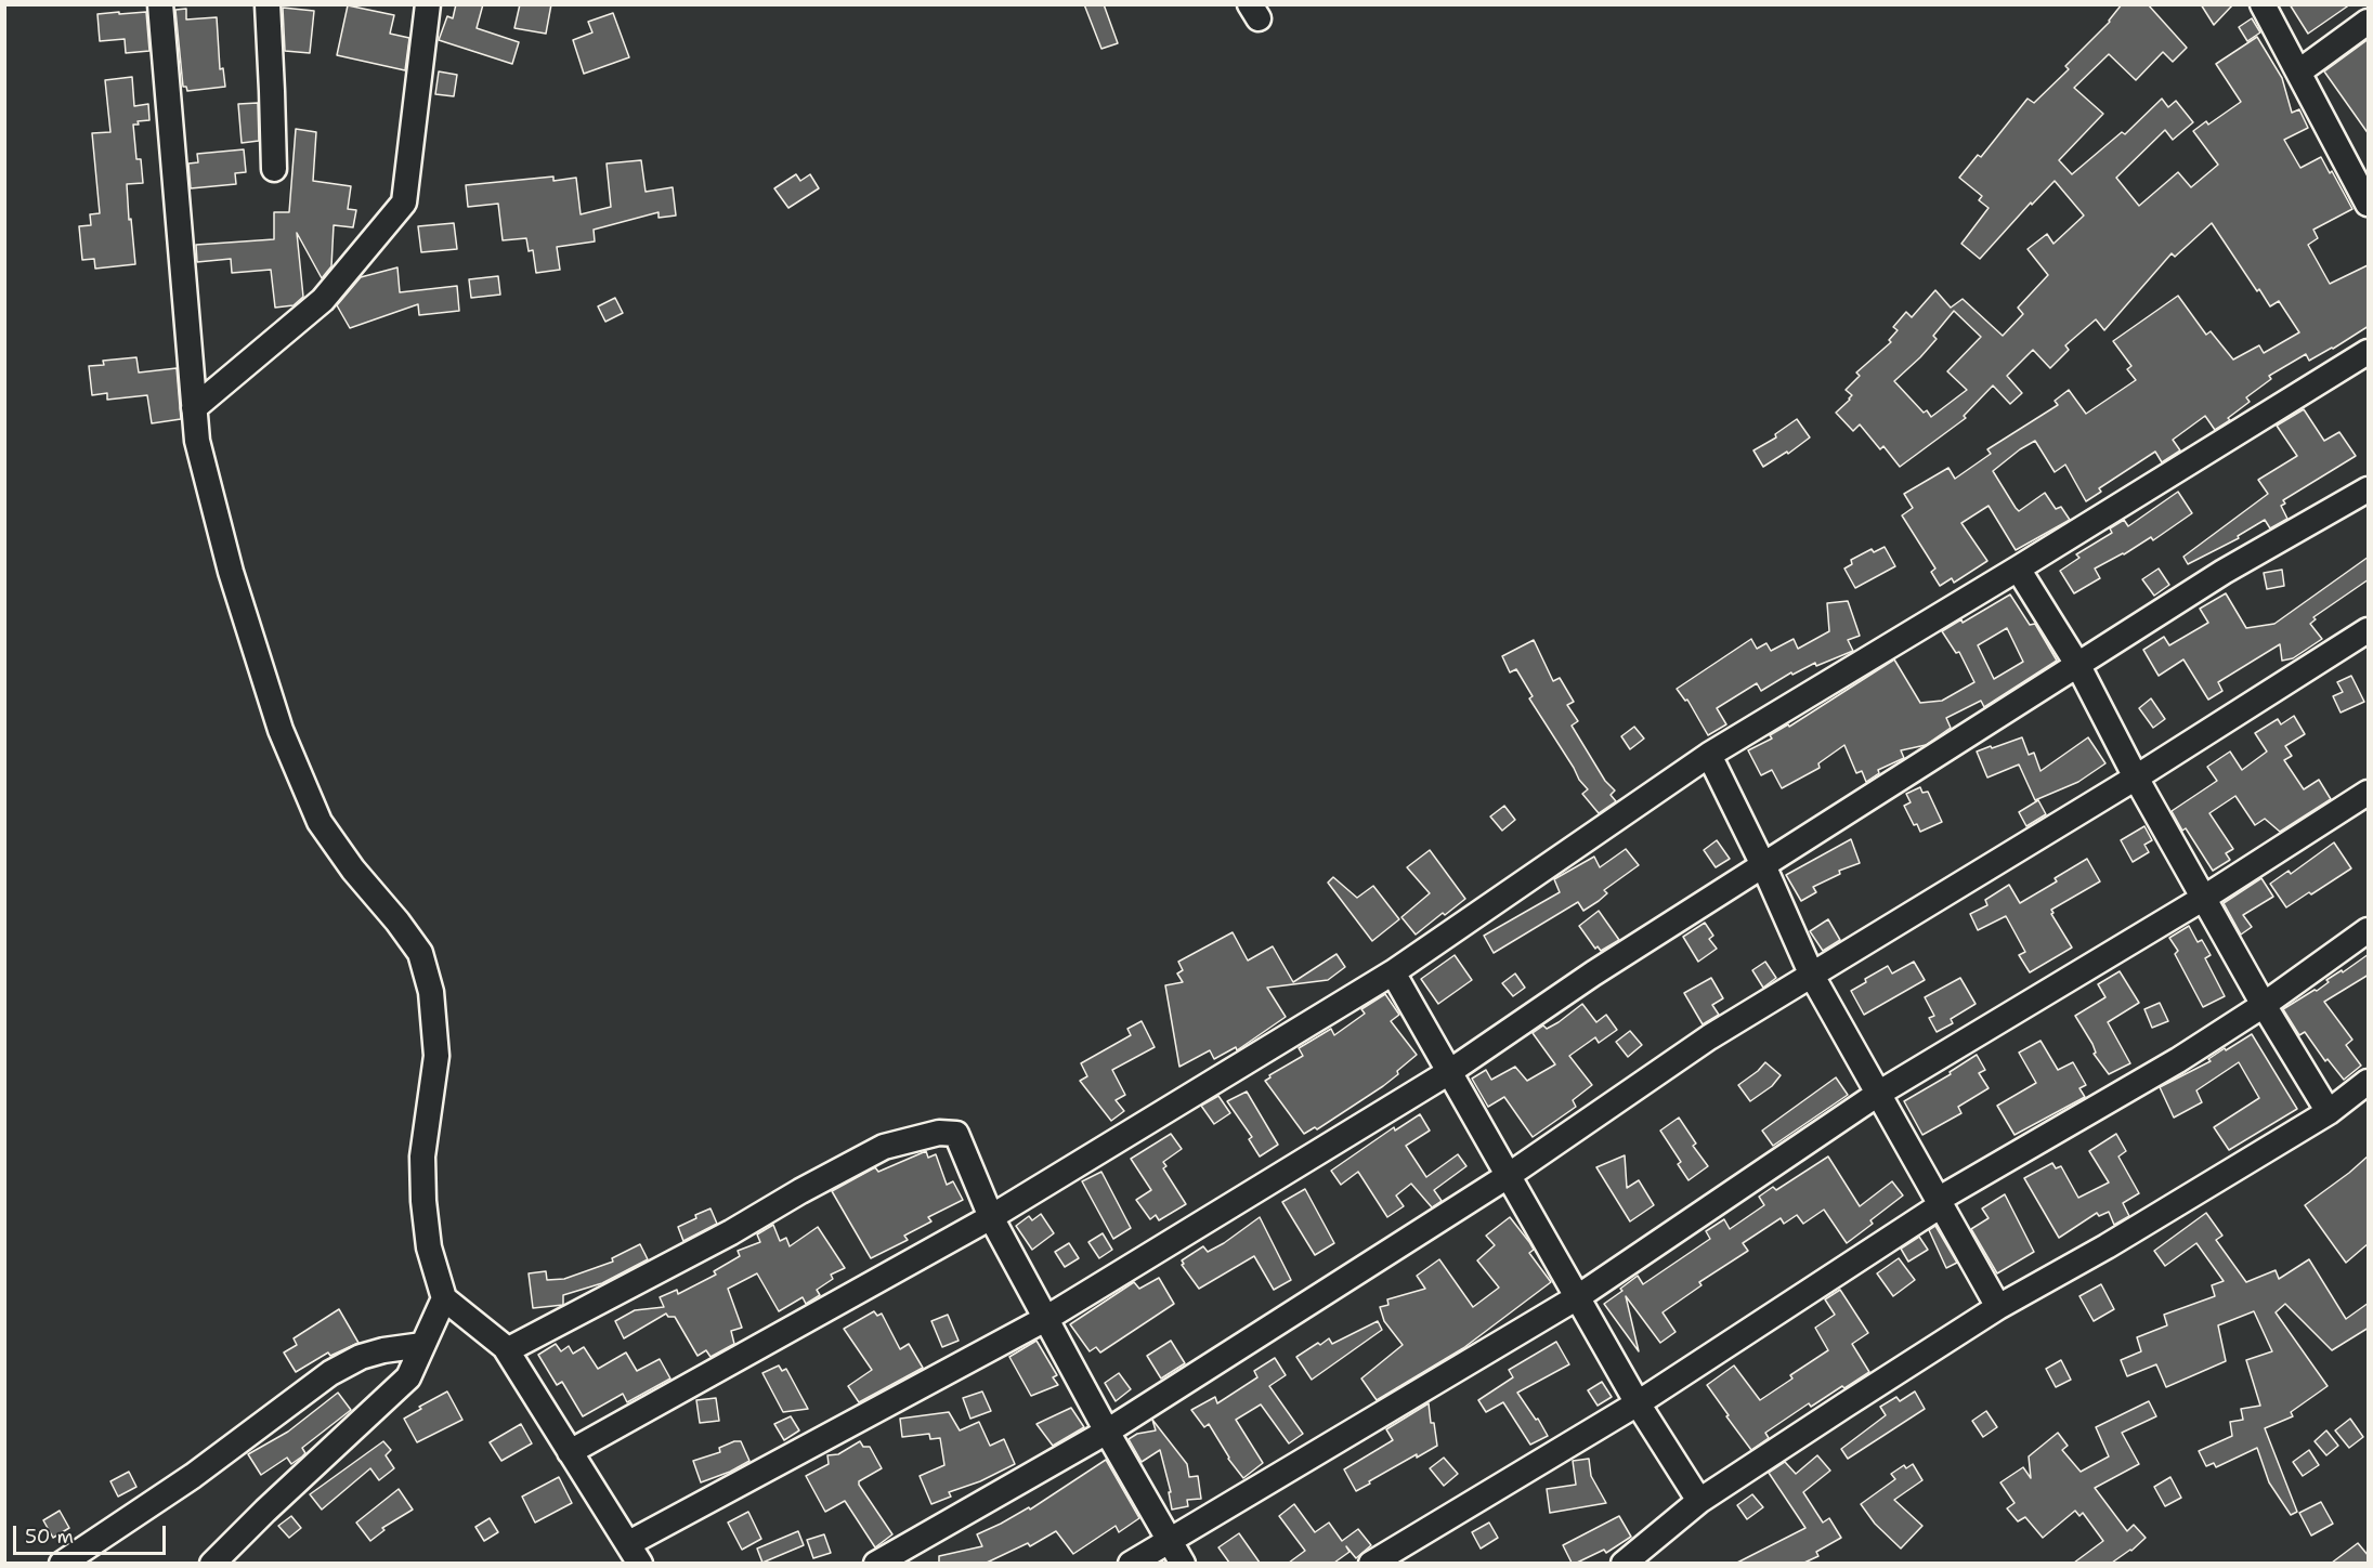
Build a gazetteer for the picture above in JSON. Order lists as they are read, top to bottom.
{
  "scale_bar": "50 m"
}
